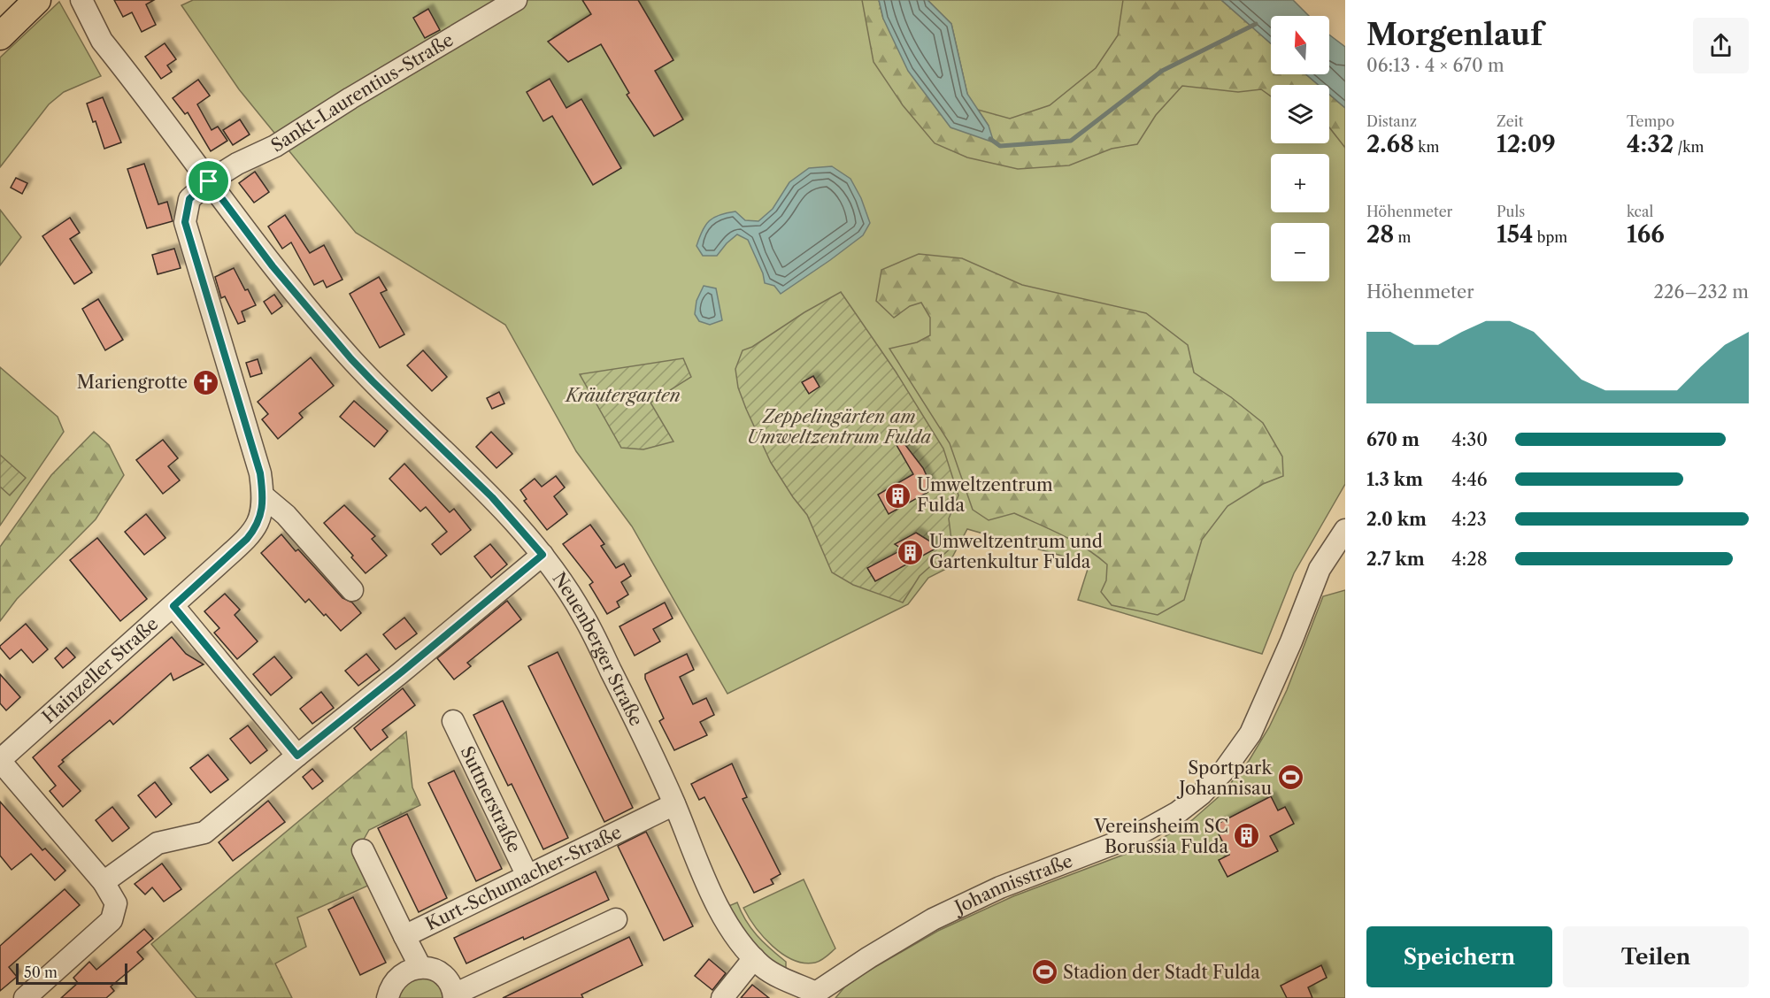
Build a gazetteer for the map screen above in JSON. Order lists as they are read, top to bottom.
{
  "streets": {
    "street": [
      "Sankt-Laurentius-Straße",
      "Neuenberger Straße",
      "Hainzeller Straße",
      "Suttnerstraße",
      "Kurt-Schumacher-Straße",
      "Johannisstraße"
    ]
  },
  "crossings": [
    ["Sankt-Laurentius-Straße", "Neuenberger Straße"],
    ["Sankt-Laurentius-Straße", "Hainzeller Straße"],
    ["Neuenberger Straße", "Hainzeller Straße"],
    ["Neuenberger Straße", "Kurt-Schumacher-Straße"],
    ["Neuenberger Straße", "Johannisstraße"],
    ["Suttnerstraße", "Kurt-Schumacher-Straße"]
  ],
  "parks": ["Kräutergarten", "Zeppelingärten am Umweltzentrum Fulda"],
  "places": {
    "church": ["Mariengrotte"],
    "building": ["Umweltzentrum Fulda", "Umweltzentrum und Gartenkultur Fulda", "Vereinsheim SC Borussia Fulda"],
    "sports": ["Sportpark Johannisau", "Stadion der Stadt Fulda"]
  },
  "scale_bar": "50 m",
  "north": "top",
  "page": {
    "heading": ["Morgenlauf", "06:13 · 4 × 670 m"],
    "map_buttons": ["+", "−"],
    "stats": [
      ["Distanz", "2.68 km"],
      ["Zeit", "12:09"],
      ["Tempo", "4:32 /km"],
      ["Höhenmeter", "28 m"],
      ["Puls", "154 bpm"],
      ["kcal", "166"]
    ],
    "chart": ["Höhenmeter", "226–232 m"],
    "list": [
      {
        "name": "670 m",
        "note": "4:30"
      },
      {
        "name": "1.3 km",
        "note": "4:46"
      },
      {
        "name": "2.0 km",
        "note": "4:23"
      },
      {
        "name": "2.7 km",
        "note": "4:28"
      }
    ],
    "buttons": ["Speichern", "Teilen"],
    "scale": "50 m"
  }
}
